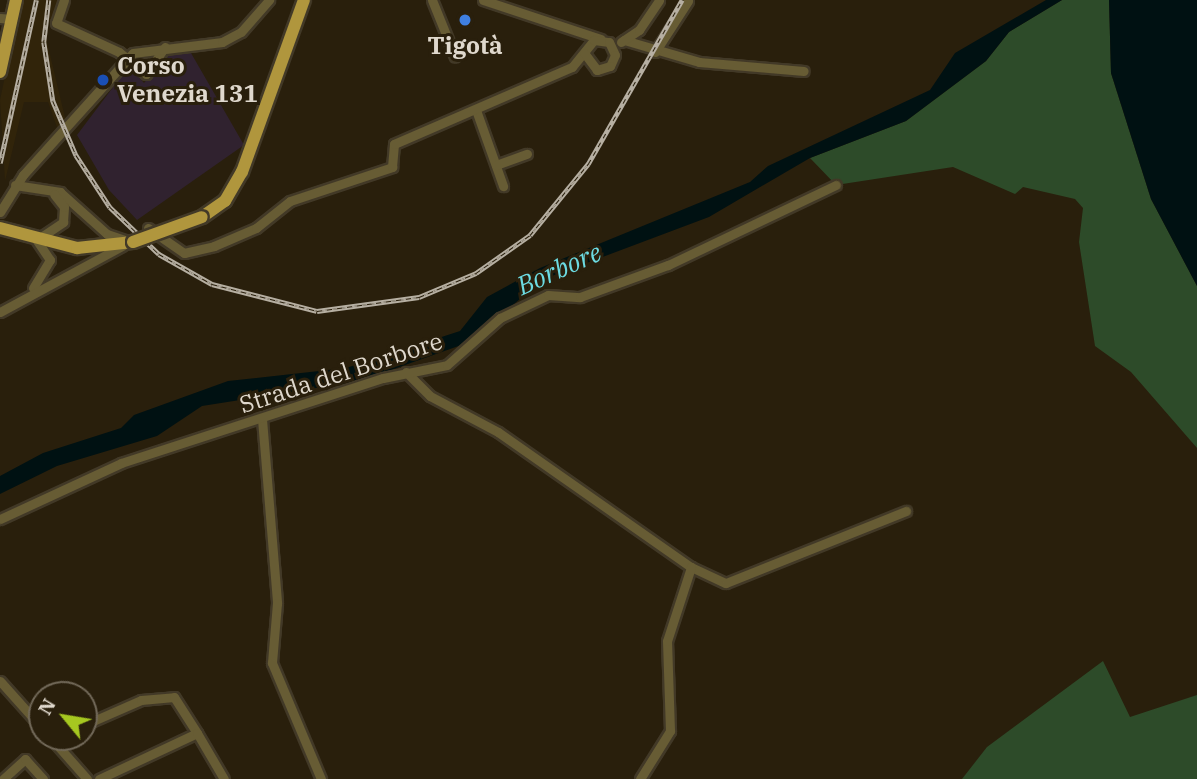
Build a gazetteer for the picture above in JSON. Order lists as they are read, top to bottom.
{
  "streets": {
    "street": ["Strada del Borbore"]
  },
  "water": ["Borbore"],
  "places": ["Tigotà", "Corso Venezia 131"],
  "north": "top left"
}
